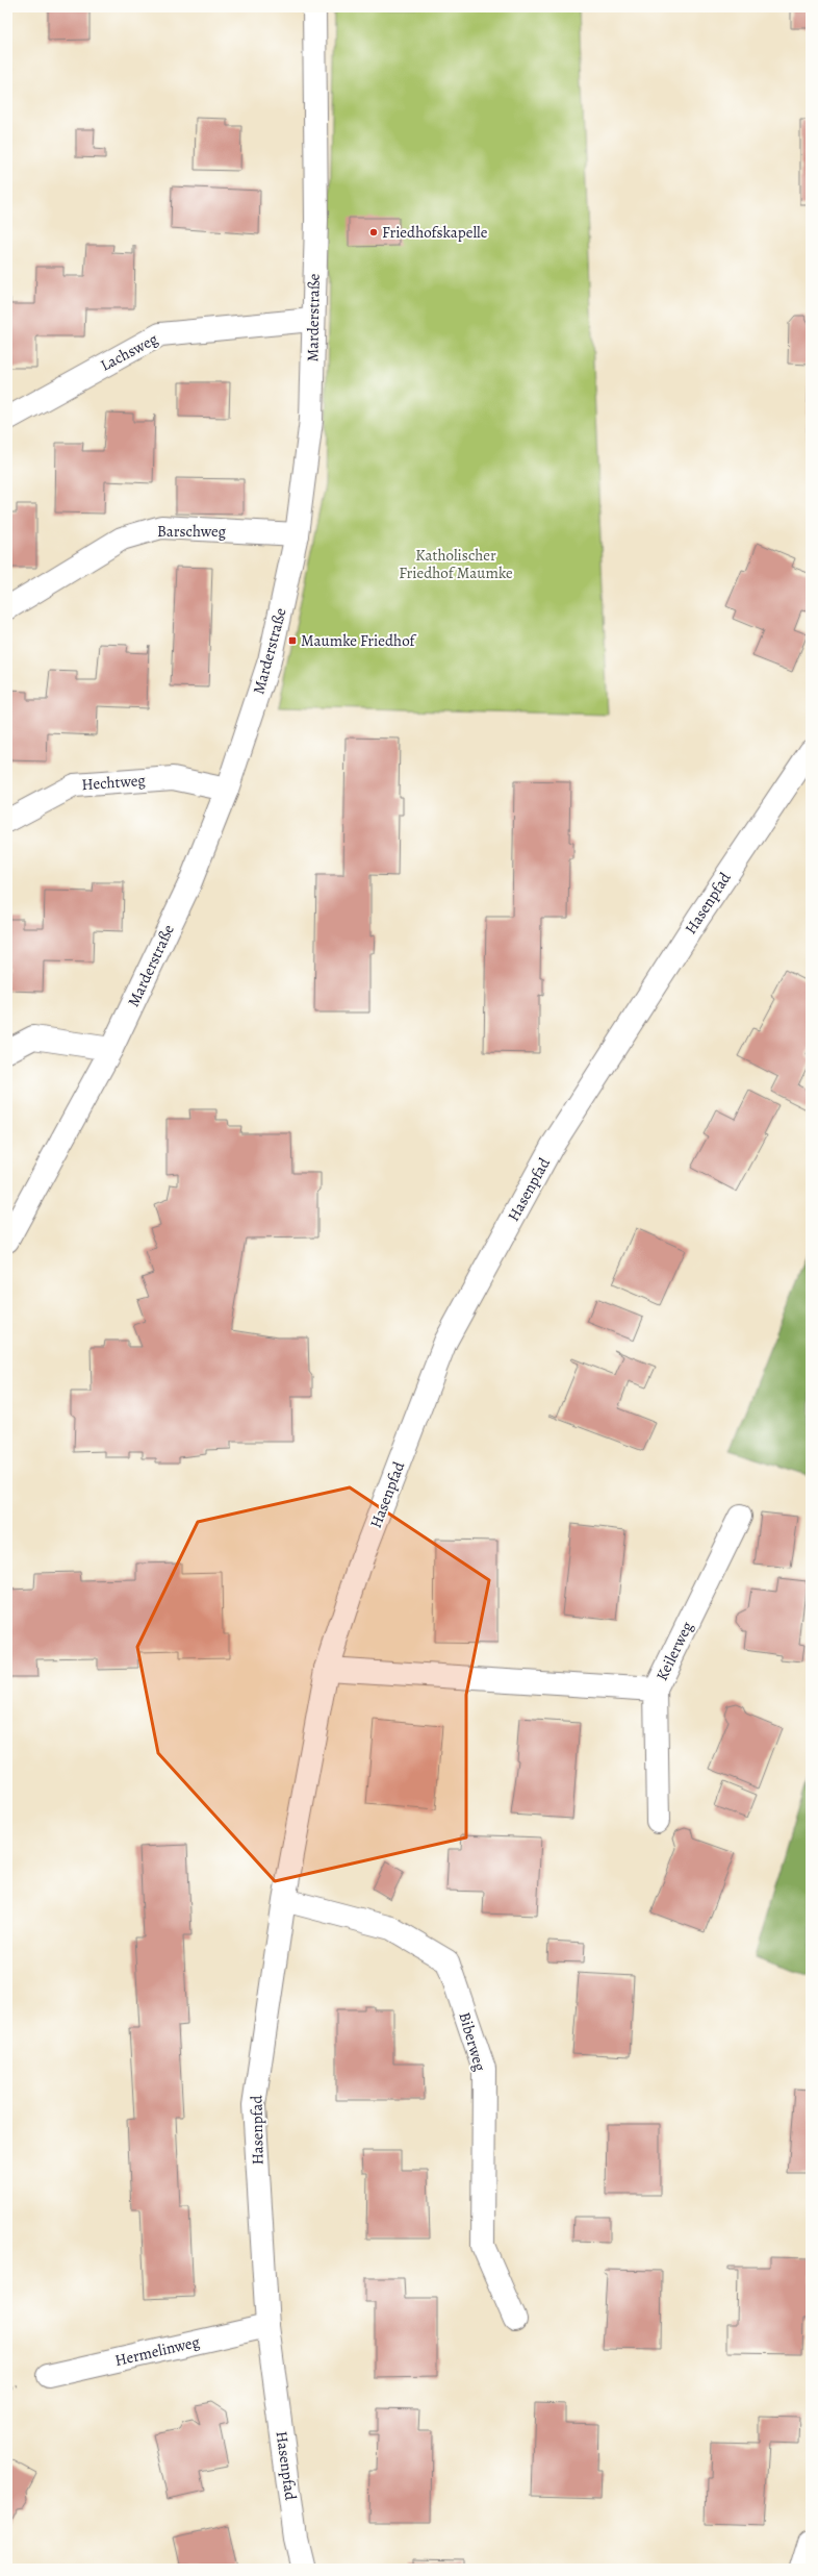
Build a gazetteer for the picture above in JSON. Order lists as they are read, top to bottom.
{
  "streets": {
    "street": [
      "Marderstraße",
      "Lachsweg",
      "Barschweg",
      "Hechtweg",
      "Hasenpfad",
      "Keilerweg",
      "Biberweg",
      "Hermelinweg"
    ]
  },
  "crossings": [
    ["Marderstraße", "Lachsweg"],
    ["Marderstraße", "Barschweg"],
    ["Marderstraße", "Hechtweg"],
    ["Hasenpfad", "Biberweg"],
    ["Hasenpfad", "Hermelinweg"]
  ],
  "parks": ["Katholischer Friedhof Maumke"],
  "places": {
    "other": ["Friedhofskapelle"],
    "transit": ["Maumke Friedhof"]
  }
}
